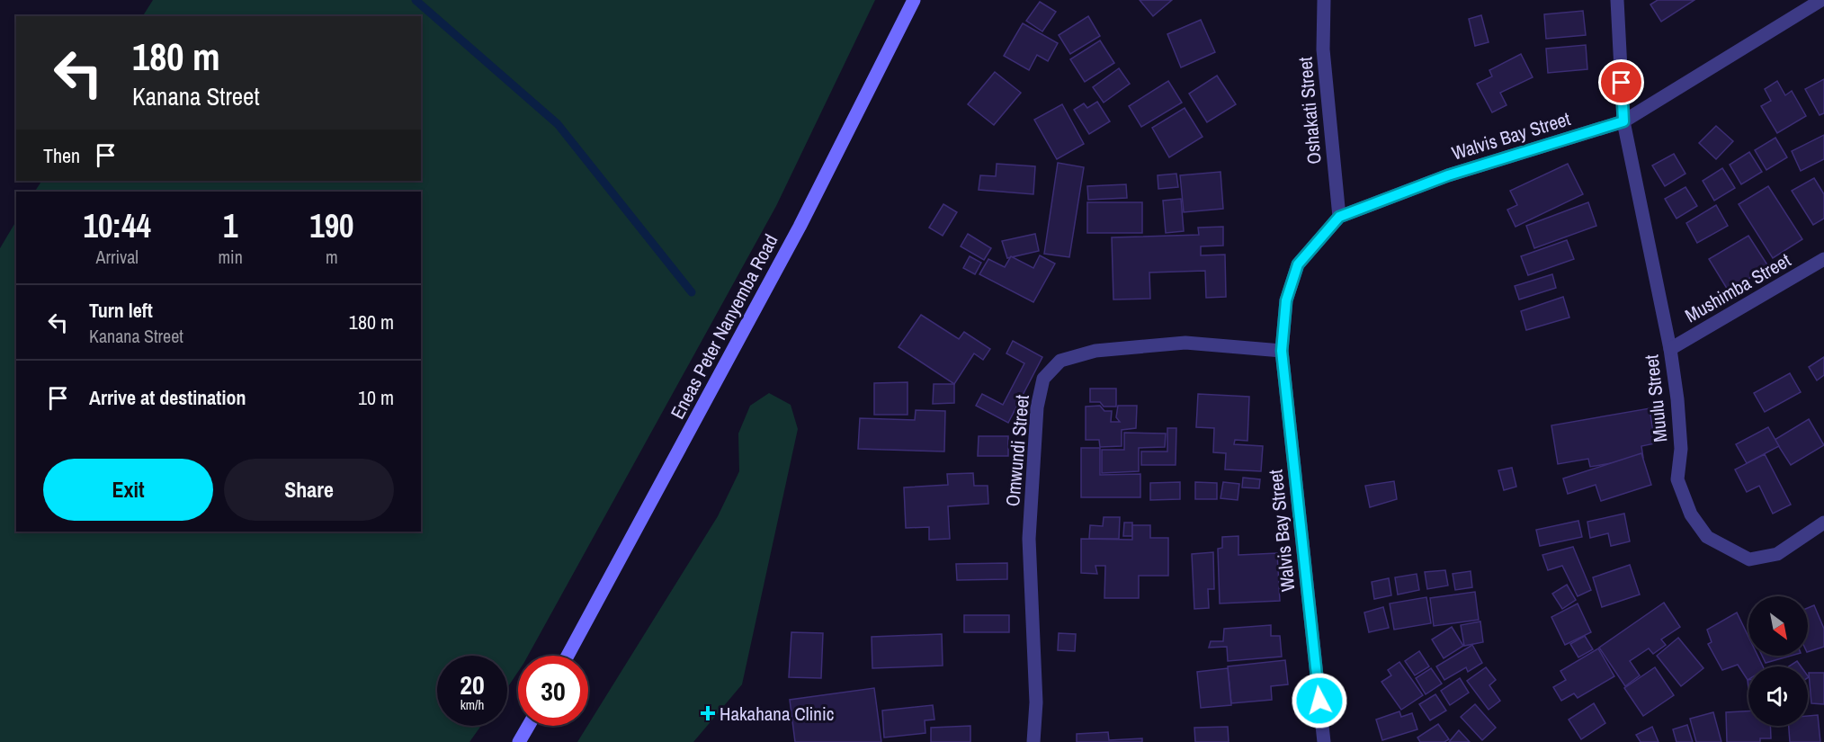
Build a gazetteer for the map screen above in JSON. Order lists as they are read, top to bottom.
{
  "streets": {
    "main road": ["Eneas Peter Nanyemba Road"],
    "street": [
      "Oshakati Street",
      "Walvis Bay Street",
      "Mushimba Street",
      "Muulu Street",
      "Omwundi Street"
    ]
  },
  "crossings": [
    ["Oshakati Street", "Walvis Bay Street"],
    ["Walvis Bay Street", "Muulu Street"],
    ["Walvis Bay Street", "Omwundi Street"],
    ["Mushimba Street", "Muulu Street"]
  ],
  "places": {
    "health": ["Hakahana Clinic"]
  },
  "north": "bottom right",
  "page": {
    "turn": ["180 m", "Kanana Street"],
    "then": "Then",
    "eta": [
      "10:44",
      "Arrival",
      "1",
      "min",
      "190",
      "m"
    ],
    "list": [
      {
        "name": "Turn left",
        "note": "Kanana Street",
        "value": "180 m"
      },
      {
        "name": "Arrive at destination",
        "value": "10 m"
      }
    ],
    "buttons": ["Exit", "Share"],
    "speed": "20 km/h",
    "limit": "30"
  }
}
